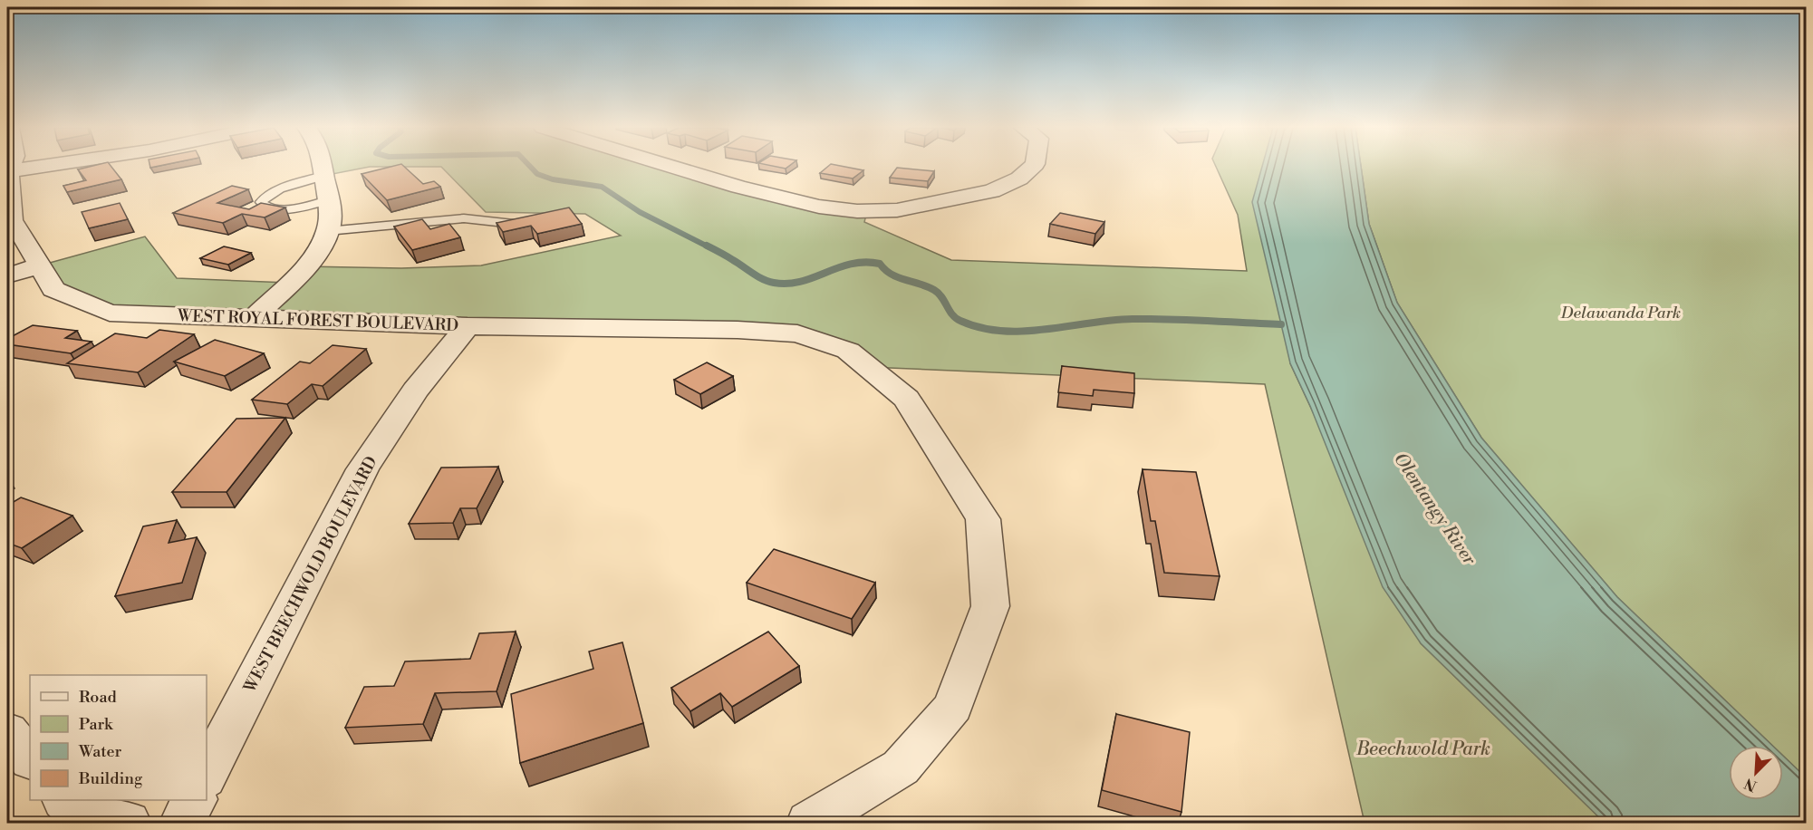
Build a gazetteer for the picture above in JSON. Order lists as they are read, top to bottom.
{
  "streets": {
    "street": ["WEST ROYAL FOREST BOULEVARD", "WEST BEECHWOLD BOULEVARD"]
  },
  "crossings": [
    ["WEST ROYAL FOREST BOULEVARD", "WEST BEECHWOLD BOULEVARD"]
  ],
  "water": ["Olentangy River"],
  "parks": ["Delawanda Park", "Beechwold Park"],
  "legend": [
    "Road",
    "Park",
    "Water",
    "Building"
  ],
  "north": "bottom left"
}
